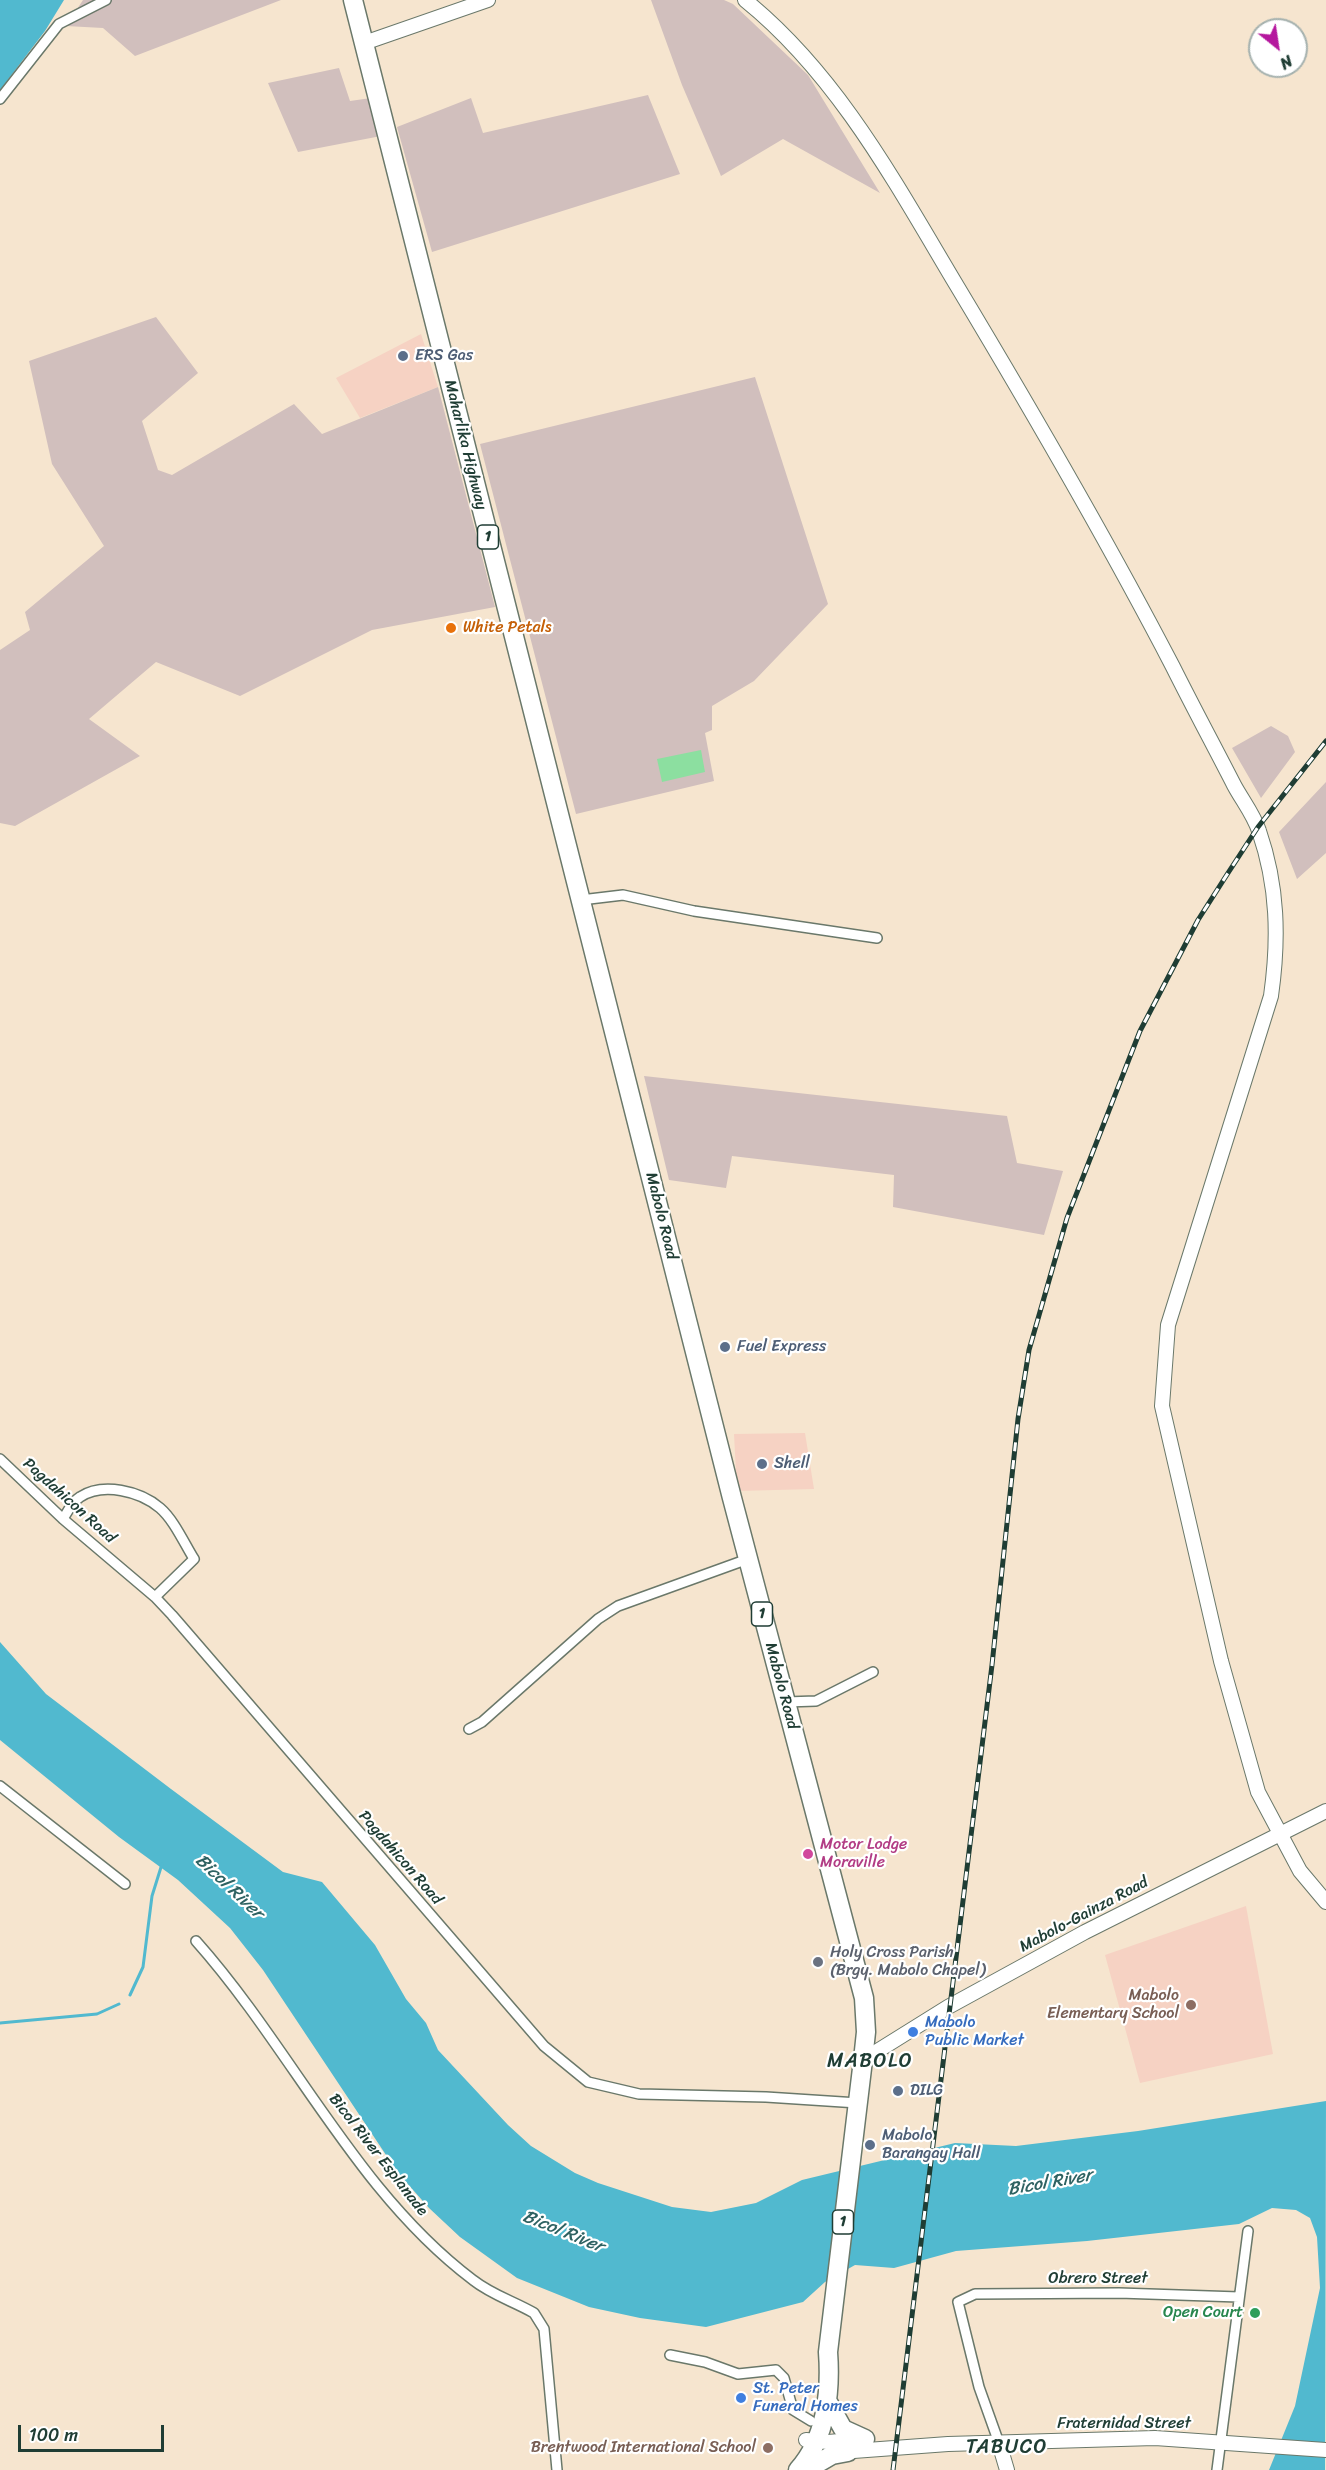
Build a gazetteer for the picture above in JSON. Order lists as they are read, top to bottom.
{
  "streets": {
    "highway": ["Maharlika Highway", "1", "Mabolo Road"],
    "main road": ["Mabolo-Gainza Road", "Fraternidad Street"],
    "street": ["Pagdahicon Road", "Bicol River Esplanade", "Obrero Street"]
  },
  "crossings": [
    ["Maharlika Highway", "Mabolo Road"],
    ["1", "Mabolo Road"],
    ["1", "Fraternidad Street"],
    ["Mabolo Road", "Pagdahicon Road"],
    ["Mabolo Road", "Mabolo-Gainza Road"],
    ["Mabolo Road", "Fraternidad Street"],
    ["Obrero Street", "Fraternidad Street"]
  ],
  "districts": ["MABOLO", "TABUCO"],
  "water": ["Bicol River"],
  "places": [
    "ERS Gas",
    "White Petals",
    "Fuel Express",
    "Shell",
    "Motor Lodge Moraville",
    "Holy Cross Parish (Brgy. Mabolo Chapel)",
    "Mabolo Elementary School",
    "Mabolo Public Market",
    "DILG",
    "Mabolo Barangay Hall",
    "Open Court",
    "St. Peter Funeral Homes",
    "Brentwood International School"
  ],
  "scale_bar": "100 m",
  "north": "bottom right"
}
